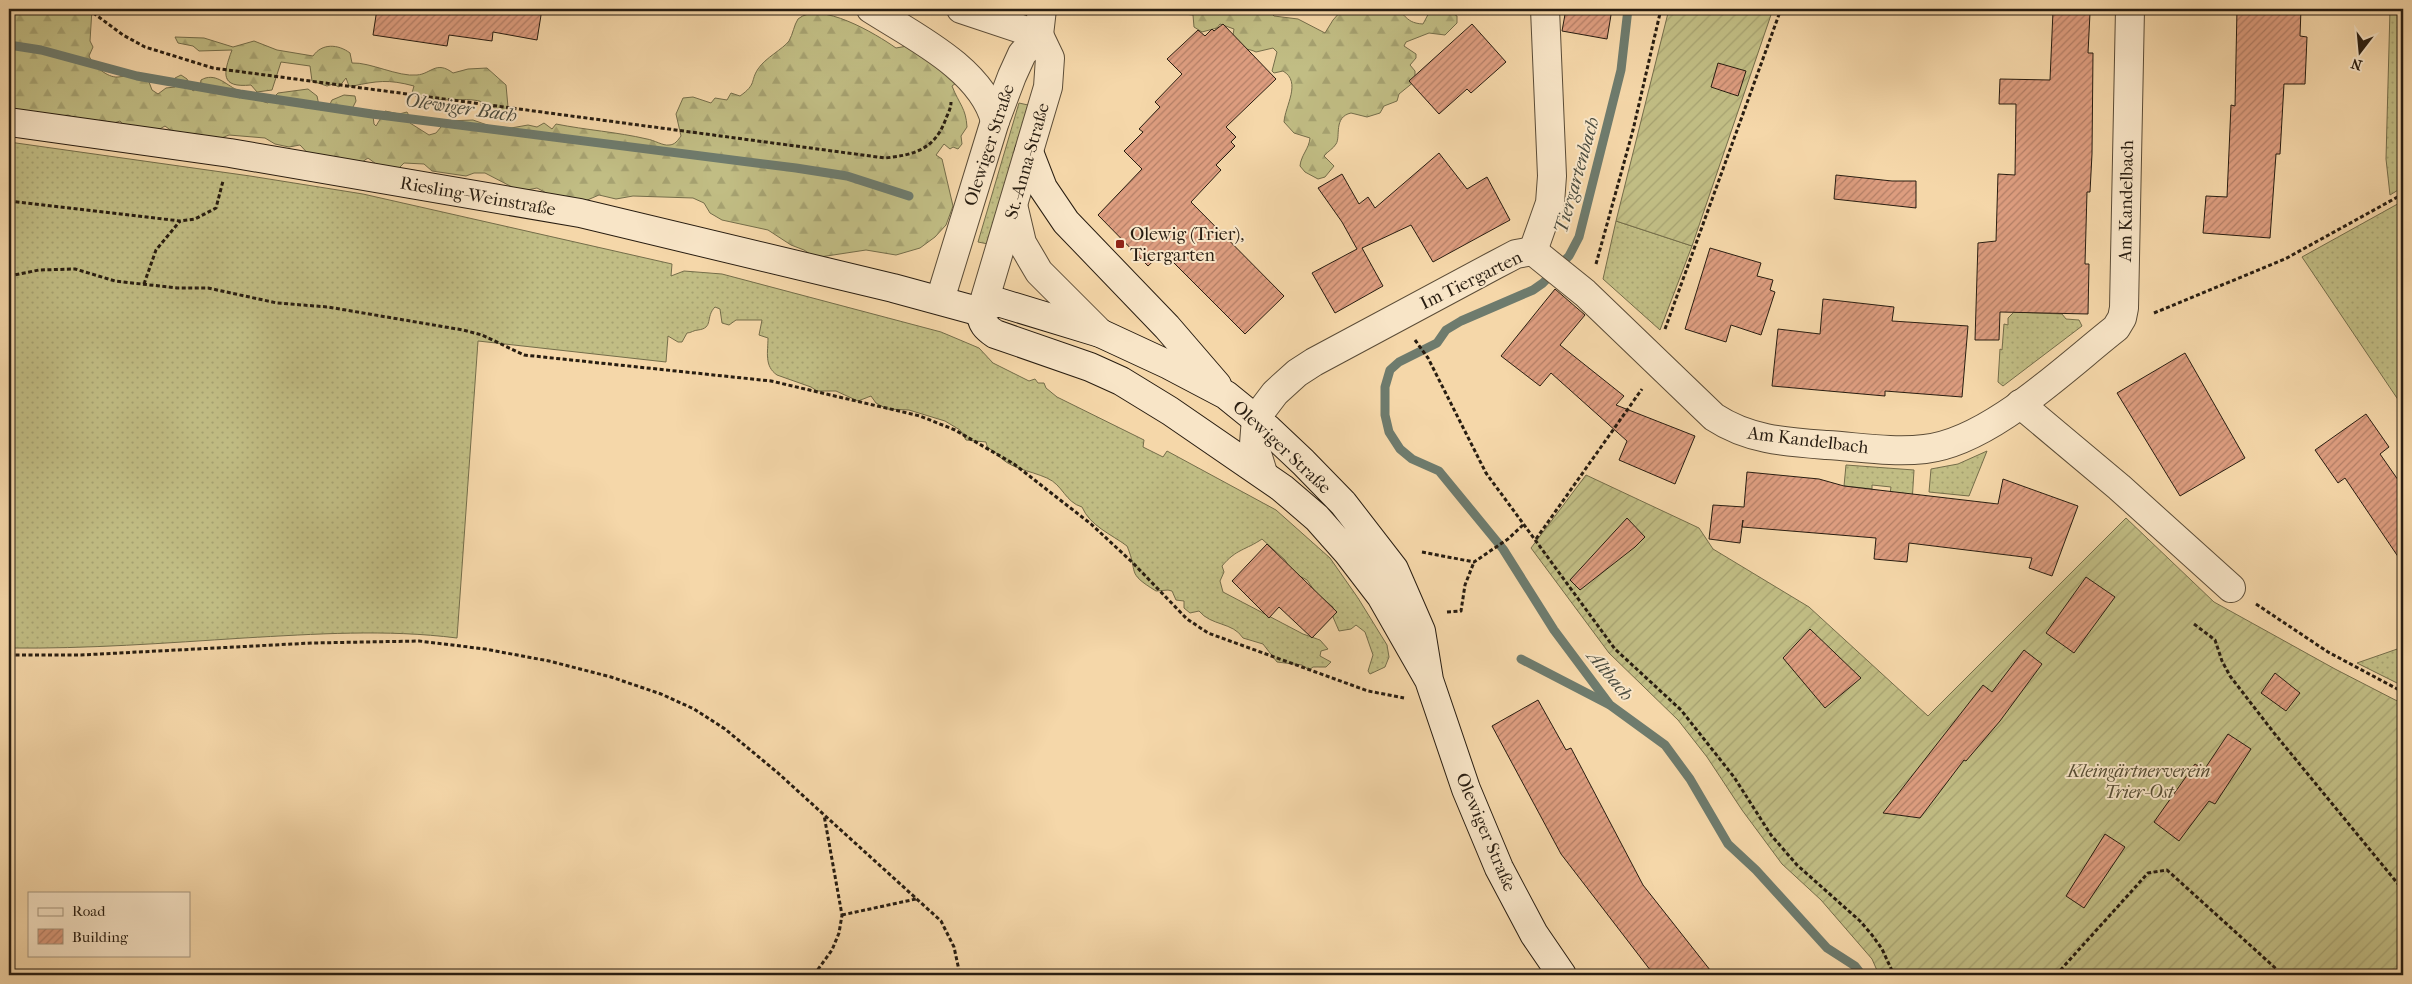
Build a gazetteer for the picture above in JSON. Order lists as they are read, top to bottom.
{
  "streets": {
    "street": [
      "Olewiger Straße",
      "St.-Anna-Straße",
      "Riesling-Weinstraße",
      "Am Kandelbach",
      "Im Tiergarten"
    ]
  },
  "crossings": [
    ["Olewiger Straße", "St.-Anna-Straße"],
    ["Olewiger Straße", "Riesling-Weinstraße"],
    ["Olewiger Straße", "Im Tiergarten"],
    ["Am Kandelbach", "Im Tiergarten"]
  ],
  "water": ["Olewiger Bach", "Tiergartenbach", "Altbach"],
  "parks": ["Kleingärtnerverein Trier-Ost"],
  "places": {
    "transit": ["Olewig (Trier), Tiergarten"]
  },
  "legend": ["Road", "Building"],
  "north": "bottom"
}
